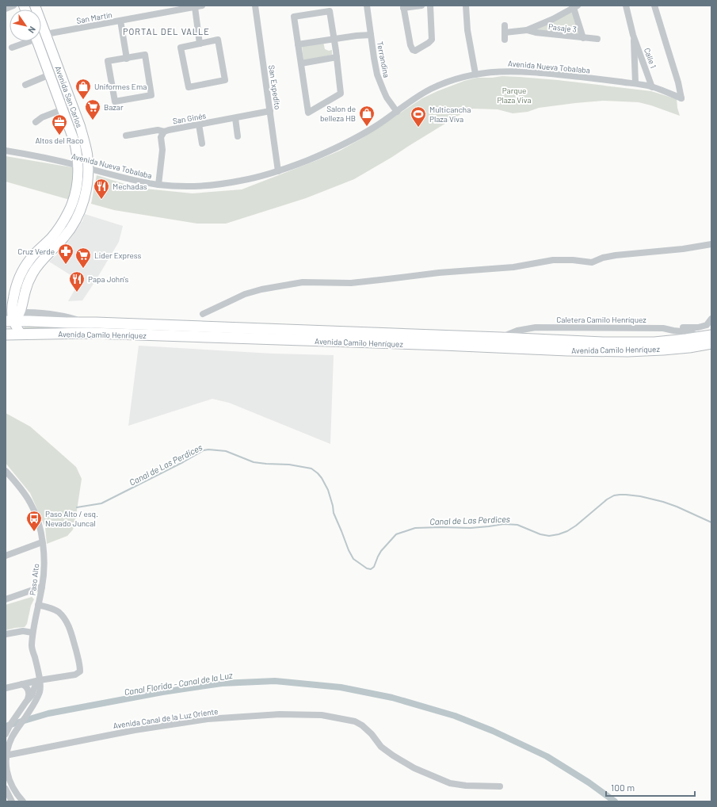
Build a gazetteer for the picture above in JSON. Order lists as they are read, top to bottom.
{
  "streets": {
    "main road": ["Avenida San Carlos", "Avenida Camilo Henríquez"],
    "street": [
      "San Martín",
      "Pasaje 3",
      "Calle 1",
      "Terrandina",
      "Avenida Nueva Tobalaba",
      "San Expedito",
      "San Ginés",
      "Caletera Camilo Henríquez",
      "Paso Alto",
      "Avenida Canal de la Luz Oriente"
    ]
  },
  "crossings": [
    ["San Martín", "Avenida San Carlos"],
    ["Calle 1", "Avenida Nueva Tobalaba"],
    ["Terrandina", "Avenida Nueva Tobalaba"],
    ["Avenida Nueva Tobalaba", "San Expedito"],
    ["Avenida Nueva Tobalaba", "Avenida San Carlos"],
    ["Avenida Nueva Tobalaba", "San Ginés"],
    ["San Expedito", "San Ginés"],
    ["Avenida San Carlos", "Avenida Camilo Henríquez"],
    ["Caletera Camilo Henríquez", "Avenida Camilo Henríquez"],
    ["Paso Alto", "Avenida Canal de la Luz Oriente"]
  ],
  "districts": ["PORTAL DEL VALLE"],
  "water": ["Canal de Las Perdices", "Canal Florida - Canal de la Luz"],
  "parks": ["Parque Plaza Viva"],
  "places": {
    "shop": ["Uniformes Ema", "Salon de belleza HB"],
    "supermarket": ["Bazar", "Lider Express"],
    "sports": ["Multicancha Plaza Viva"],
    "office": ["Altos del Raco"],
    "restaurant": ["Mechadas", "Papa John's"],
    "pharmacy": ["Cruz Verde"],
    "bus stop": ["Paso Alto / esq. Nevado Juncal"]
  },
  "scale_bar": "100 m",
  "north": "bottom right"
}
